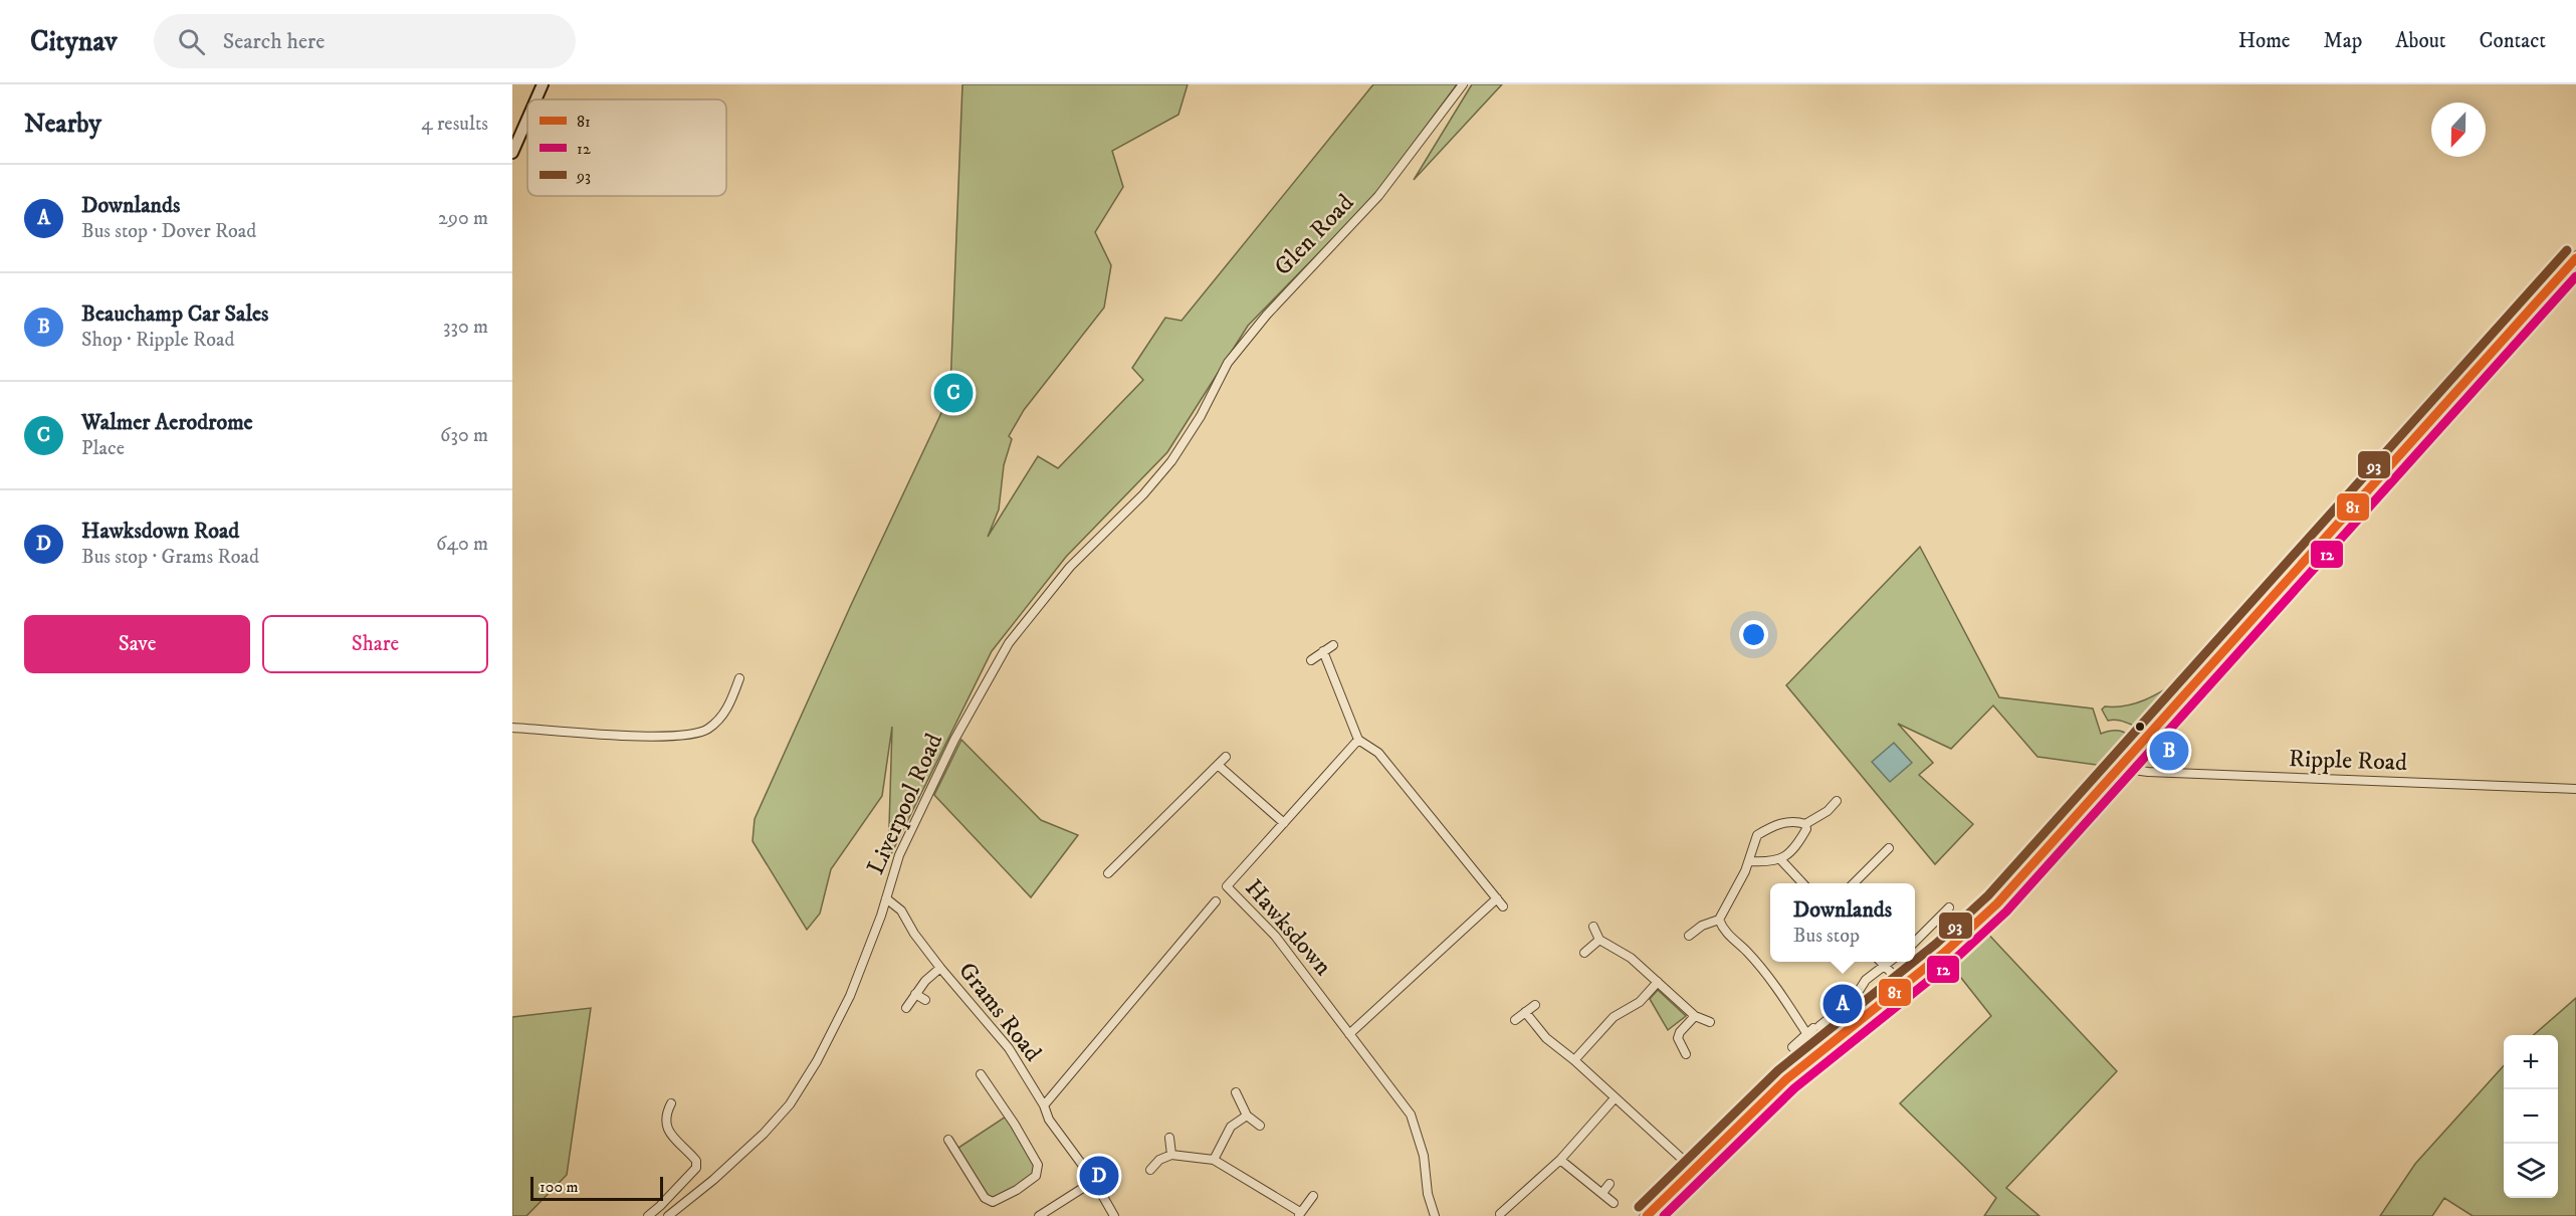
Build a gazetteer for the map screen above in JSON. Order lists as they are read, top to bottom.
{
  "streets": {
    "street": [
      "Glen Road",
      "Ripple Road",
      "Liverpool Road",
      "Hawksdown",
      "Grams Road"
    ]
  },
  "crossings": [
    ["Glen Road", "Liverpool Road"],
    ["Liverpool Road", "Grams Road"]
  ],
  "lines": ["transit line 93", "transit line 81", "transit line 12"],
  "legend": ["81", "12", "93"],
  "scale_bar": "100 m",
  "north": "bottom",
  "page": {
    "header": "Citynav",
    "search": "Search here",
    "nav": [
      "Home",
      "Map",
      "About",
      "Contact"
    ],
    "heading": ["Nearby", "4 results"],
    "list": [
      {
        "mark": "A",
        "name": "Downlands",
        "note": "Bus stop · Dover Road",
        "value": "290 m"
      },
      {
        "mark": "B",
        "name": "Beauchamp Car Sales",
        "note": "Shop · Ripple Road",
        "value": "330 m"
      },
      {
        "mark": "C",
        "name": "Walmer Aerodrome",
        "note": "Place",
        "value": "630 m"
      },
      {
        "mark": "D",
        "name": "Hawksdown Road",
        "note": "Bus stop · Grams Road",
        "value": "640 m"
      }
    ],
    "pins": [
      "C",
      "B",
      "A",
      "D"
    ],
    "buttons": ["Save", "Share"],
    "popup": ["Downlands", "Bus stop"],
    "map_buttons": ["+", "−"],
    "scale": "100 m"
  }
}
